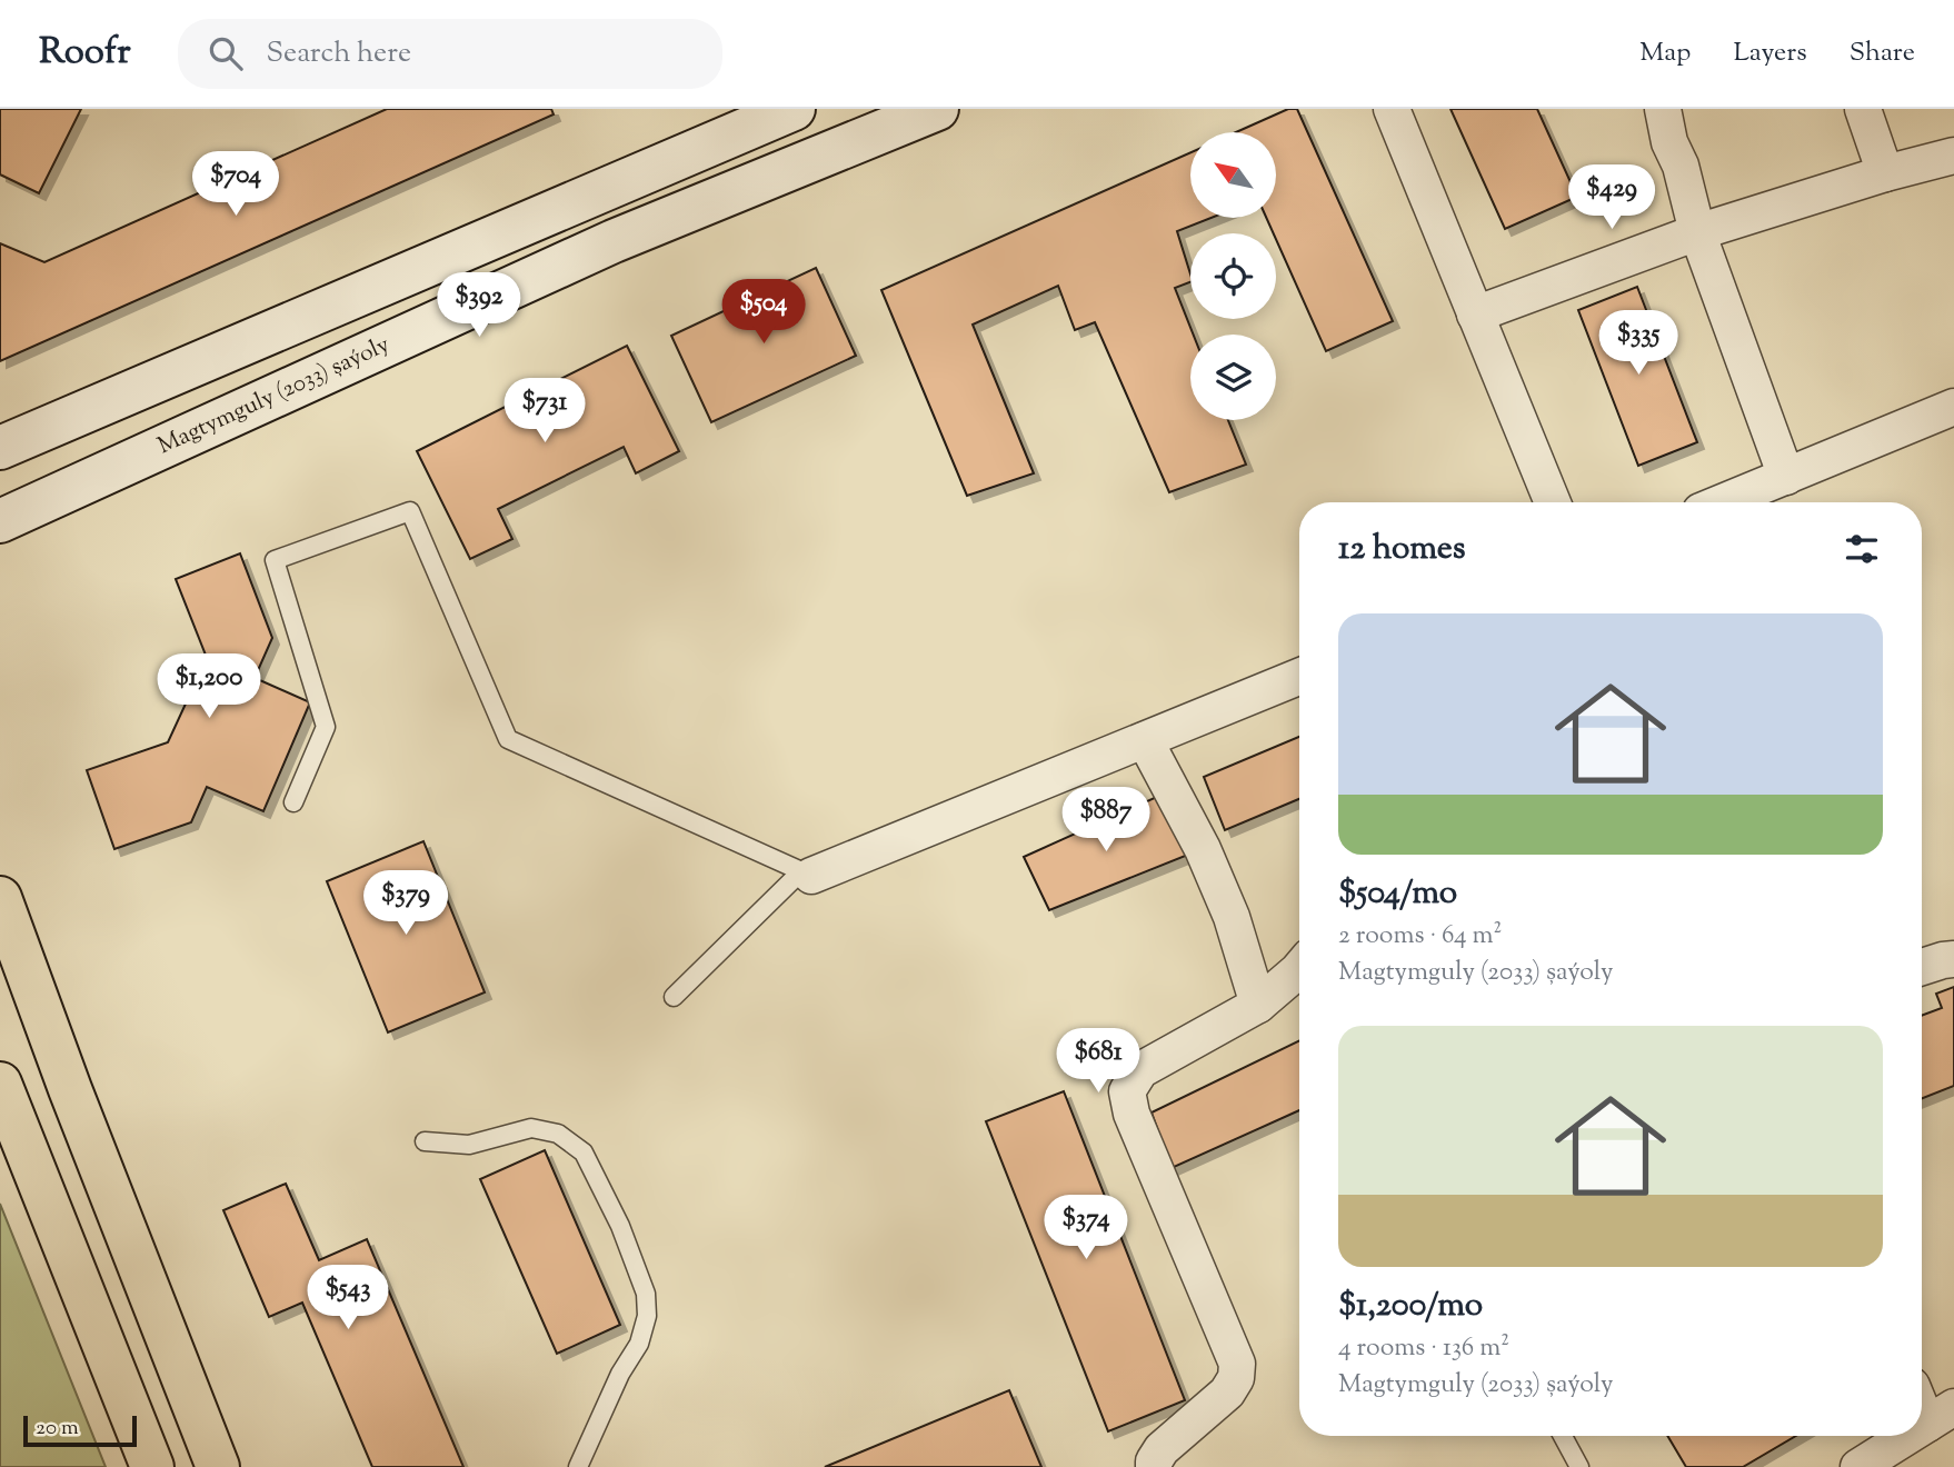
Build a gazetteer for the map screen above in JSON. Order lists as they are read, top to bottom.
{
  "streets": {
    "main road": ["Magtymguly (2033) şaýoly"]
  },
  "scale_bar": "20 m",
  "north": "top left",
  "page": {
    "header": "Roofr",
    "search": "Search here",
    "nav": ["Map", "Layers", "Share"],
    "price": [
      "$704",
      "$429",
      "$392",
      "$504",
      "$335",
      "$731",
      "$1,200",
      "$887",
      "$379",
      "$681",
      "$374",
      "$543"
    ],
    "heading": "12 homes",
    "list": [
      {
        "name": "$504/mo",
        "note": "2 rooms · 64 m² · Magtymguly (2033) şaýoly"
      },
      {
        "name": "$1,200/mo",
        "note": "4 rooms · 136 m² · Magtymguly (2033) şaýoly"
      }
    ],
    "scale": "20 m"
  }
}
